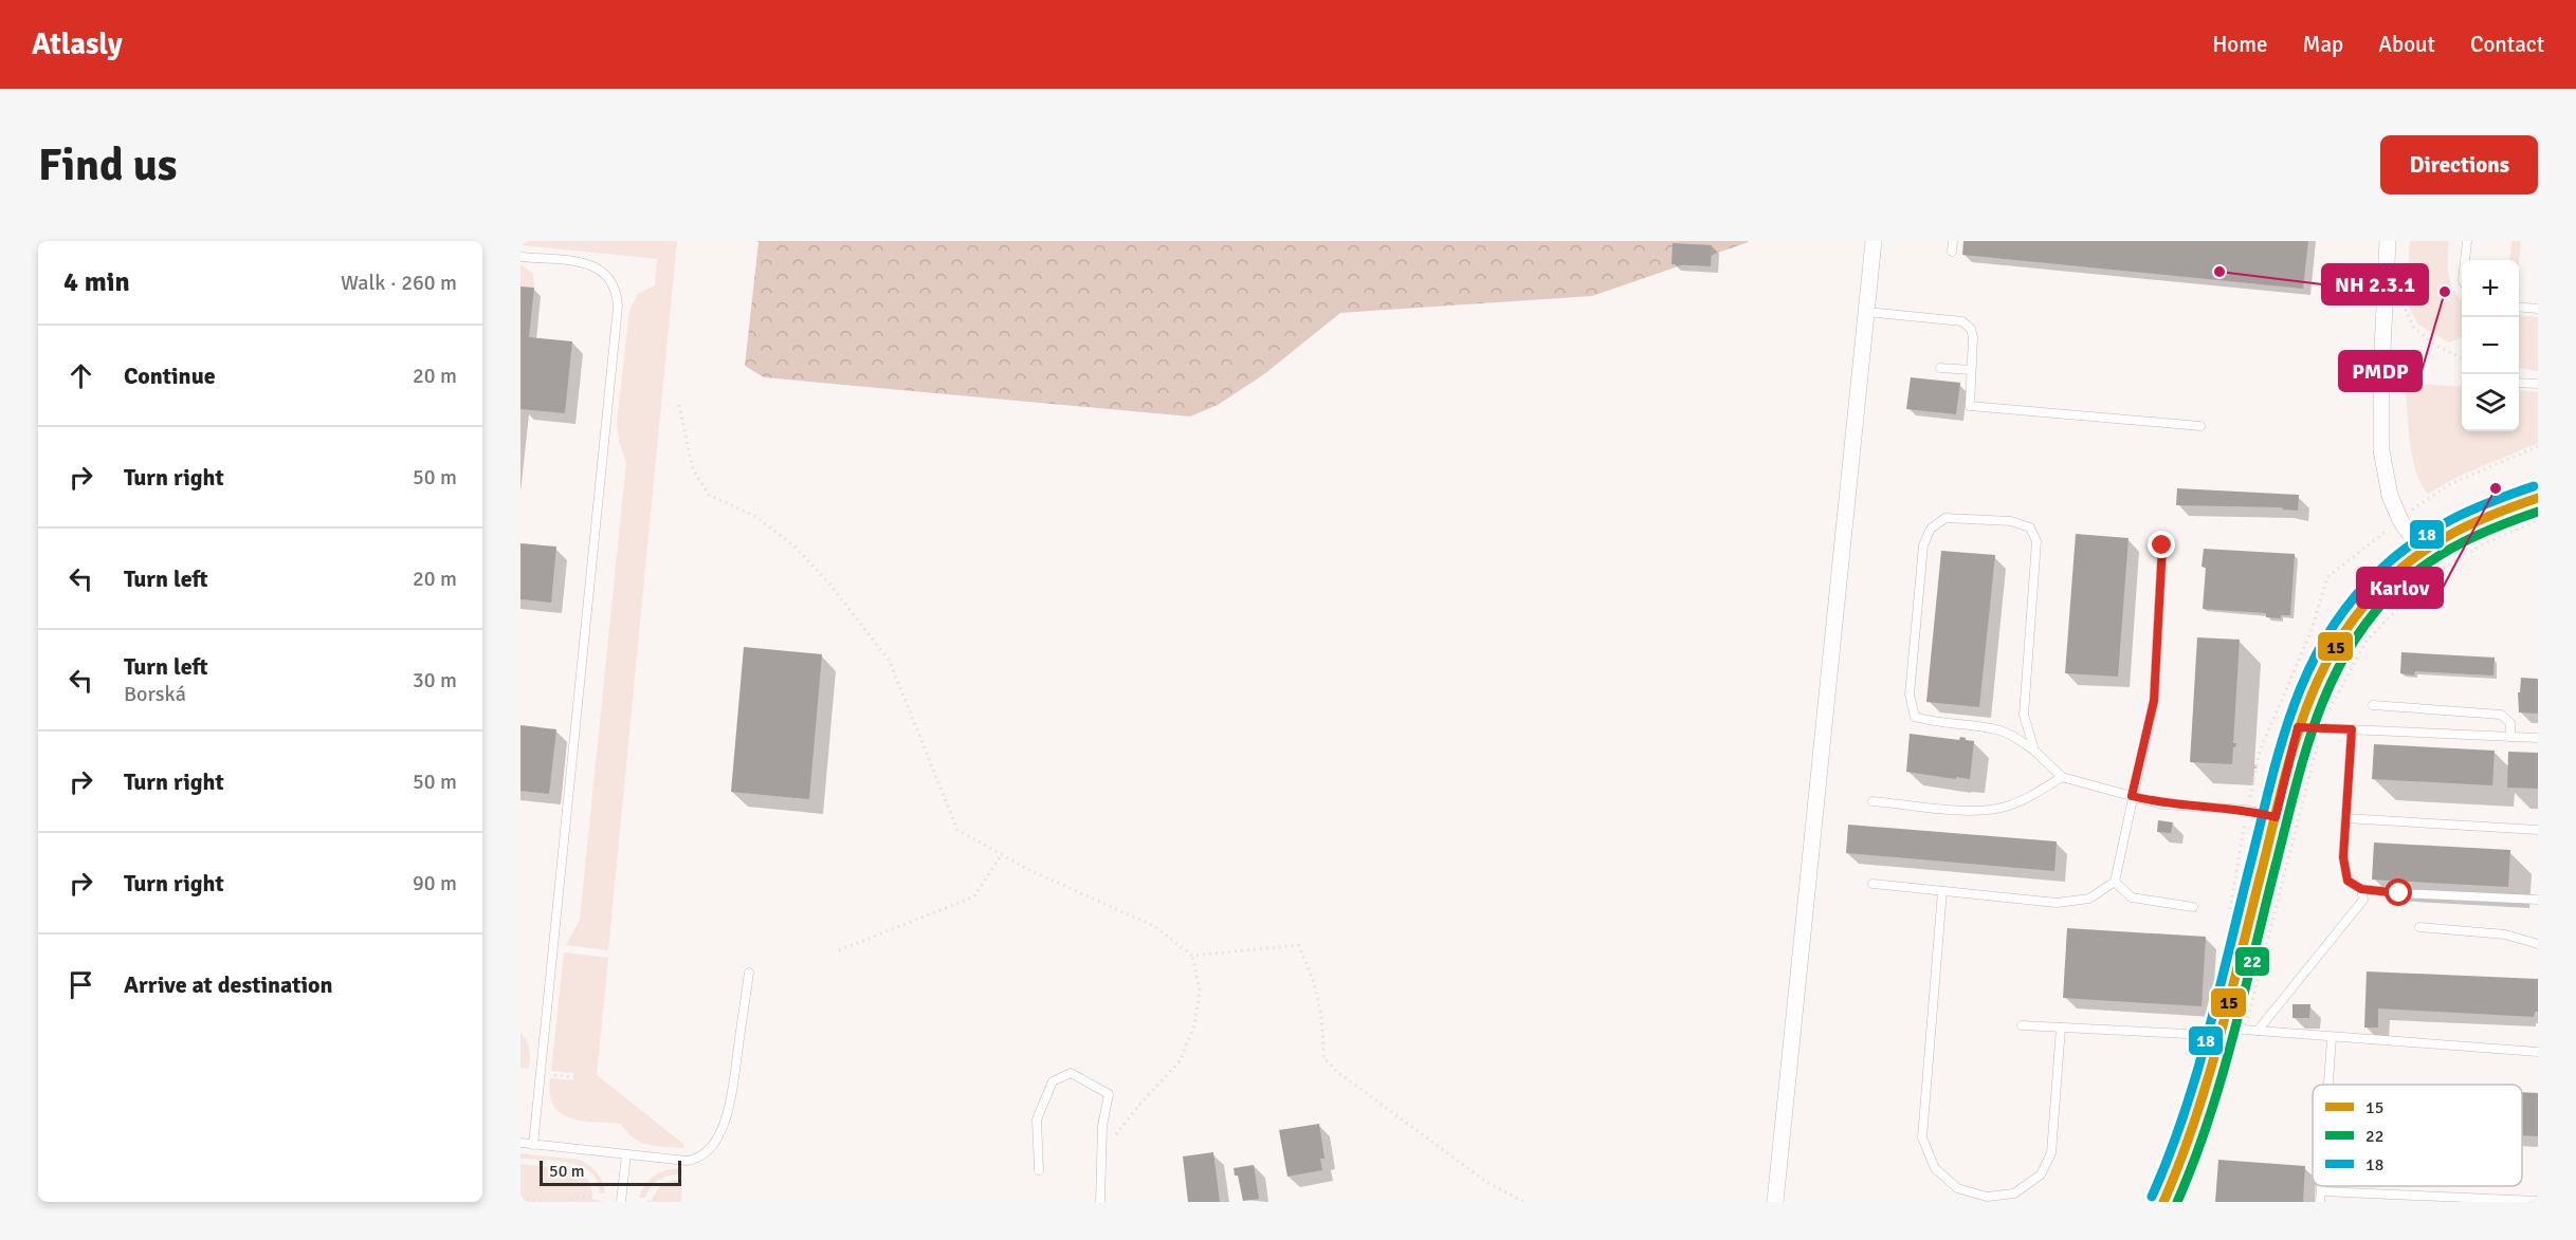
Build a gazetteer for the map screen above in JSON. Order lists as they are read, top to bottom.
{
  "places": ["NH 2.3.1", "PMDP", "Karlov"],
  "lines": ["transit line 18", "transit line 15", "transit line 22"],
  "legend": ["15", "22", "18"],
  "scale_bar": "50 m",
  "page": {
    "header": "Atlasly",
    "nav": [
      "Home",
      "Map",
      "About",
      "Contact"
    ],
    "buttons": "Directions",
    "title": "Find us",
    "heading": ["4 min", "Walk · 260 m"],
    "map_buttons": ["+", "−"],
    "list": [
      ["Continue", "20 m"],
      ["Turn right", "50 m"],
      ["Turn left", "20 m"],
      ["Turn left", "Borská", "30 m"],
      ["Turn right", "50 m"],
      ["Turn right", "90 m"],
      "Arrive at destination"
    ],
    "scale": "50 m"
  }
}
